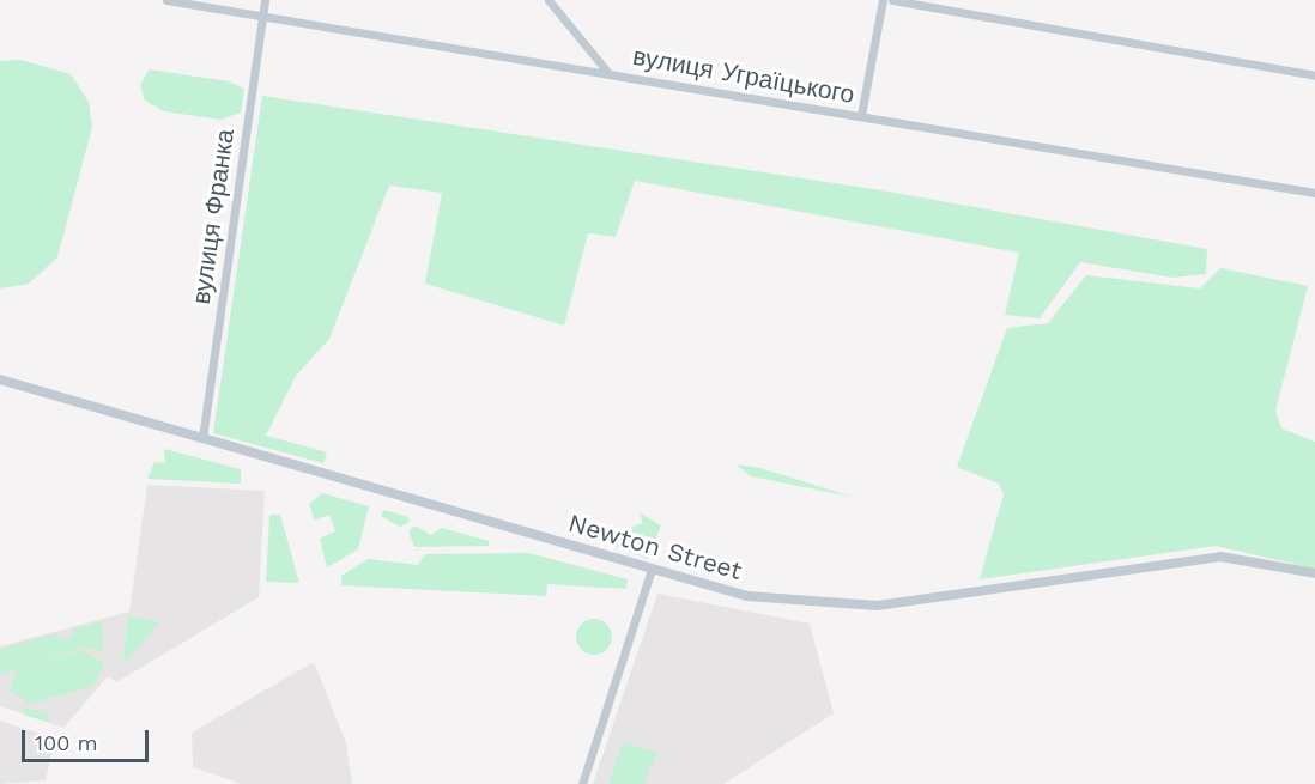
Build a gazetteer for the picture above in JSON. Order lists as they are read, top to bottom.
{
  "streets": {
    "street": ["вулиця Уграїцького", "вулиця Франка", "Newton Street"]
  },
  "crossings": [
    ["вулиця Уграїцького", "вулиця Франка"],
    ["вулиця Франка", "Newton Street"]
  ],
  "scale_bar": "100 m"
}
